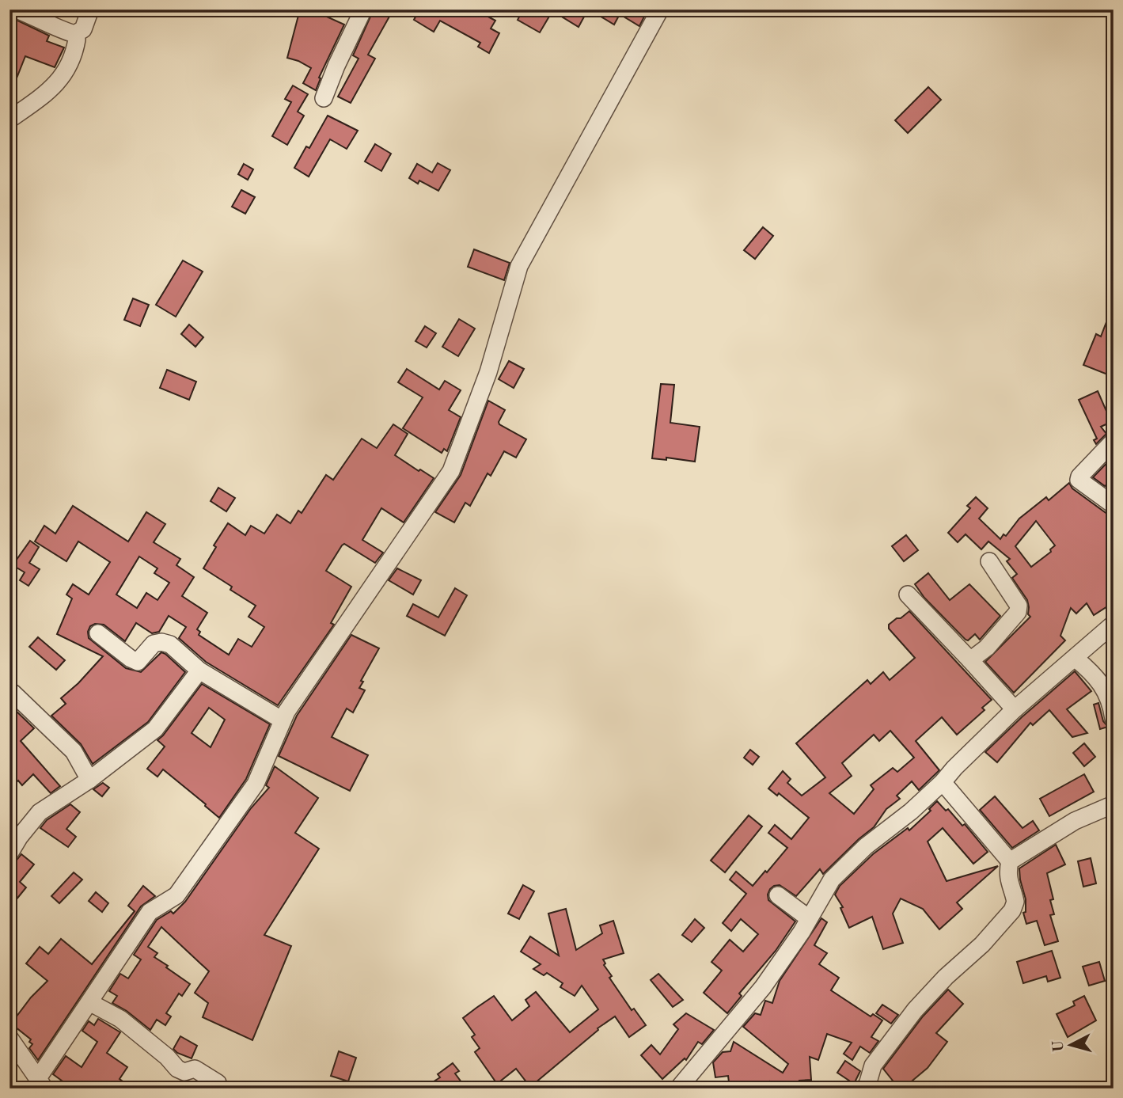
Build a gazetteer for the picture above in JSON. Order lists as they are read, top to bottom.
{
  "north": "left"
}
